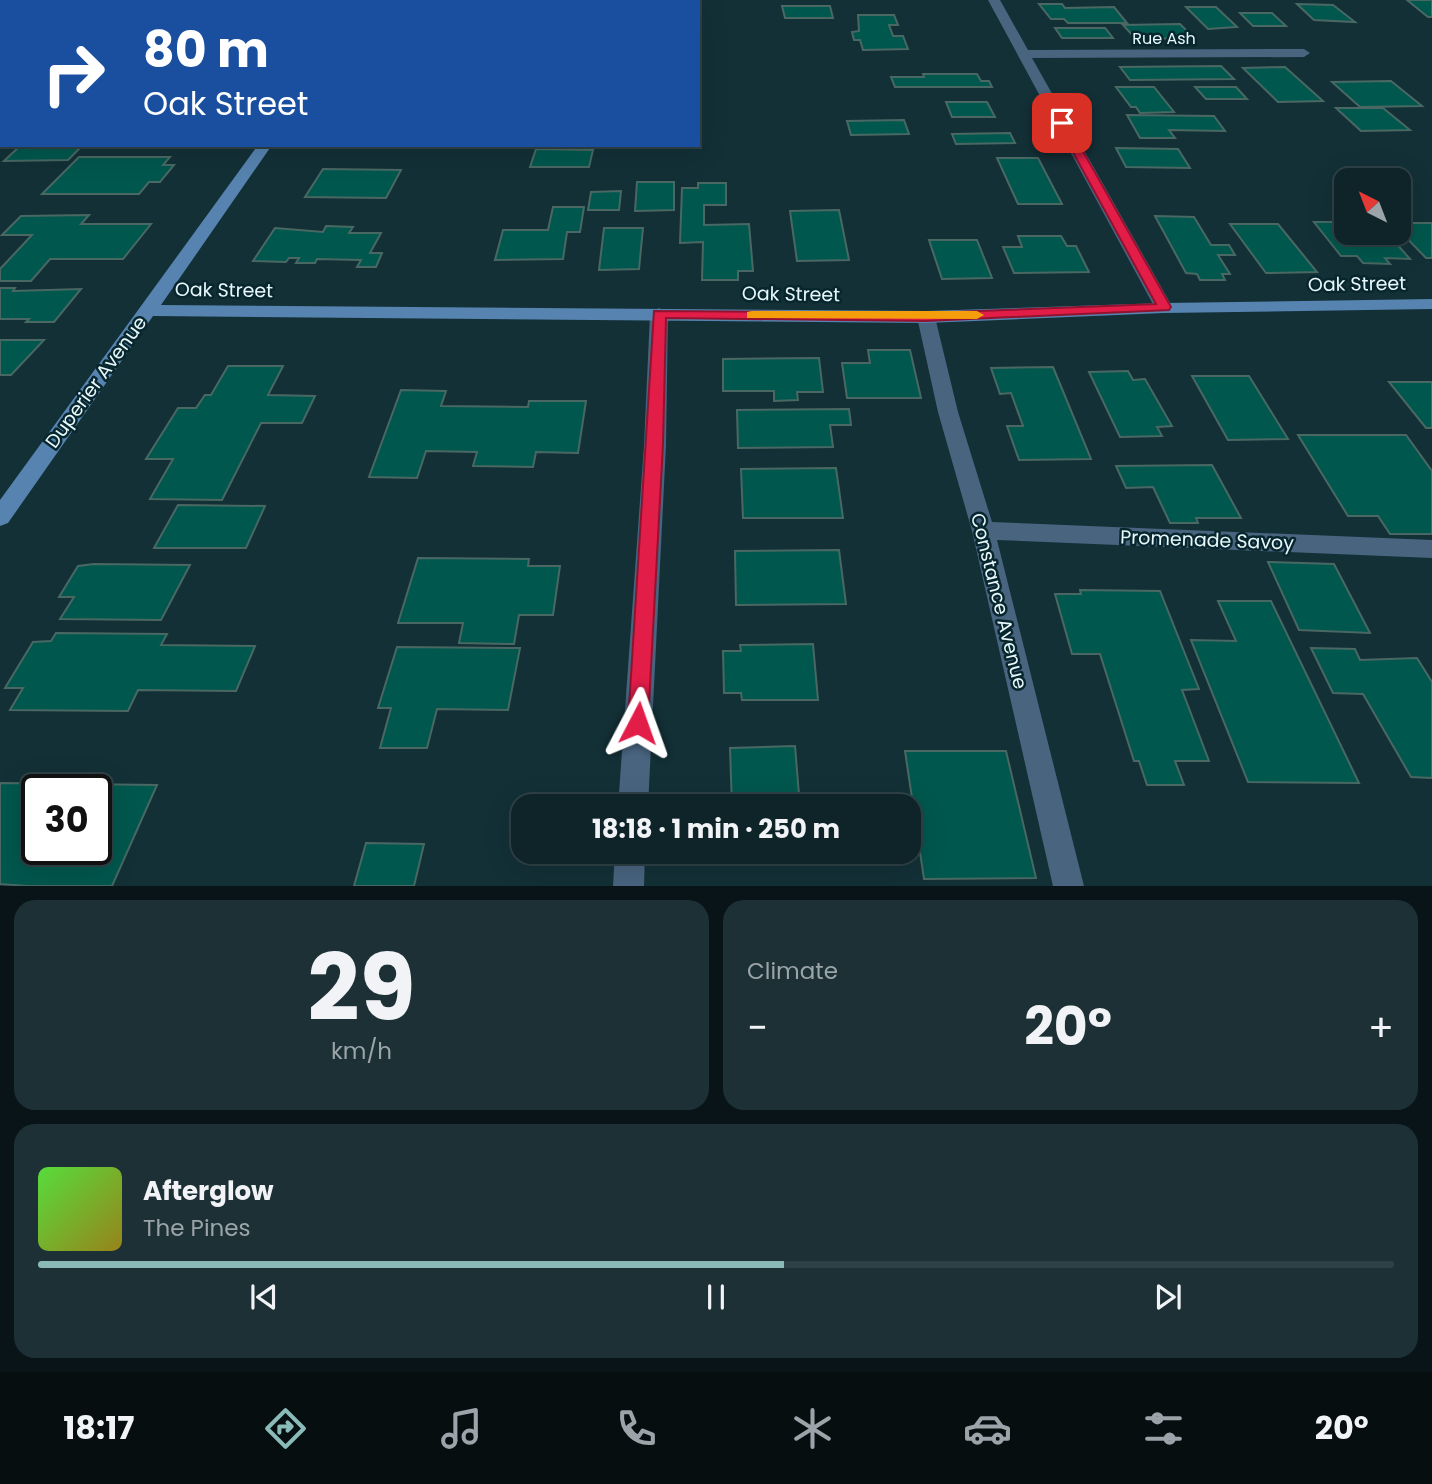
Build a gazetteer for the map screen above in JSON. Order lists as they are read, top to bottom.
{
  "streets": {
    "main road": ["Oak Street", "Duperier Avenue"],
    "street": ["Rue Ash", "Promenade Savoy", "Constance Avenue"]
  },
  "crossings": [
    ["Oak Street", "Duperier Avenue"],
    ["Oak Street", "Constance Avenue"],
    ["Promenade Savoy", "Constance Avenue"]
  ],
  "north": "top left",
  "page": {
    "turn": ["80 m", "Oak Street"],
    "limit": "30",
    "trip": "18:18 · 1 min · 250 m",
    "tile": [
      ["29", "km/h"],
      "Climate"
    ],
    "heat": ["−", "20°", "+"],
    "song": ["Afterglow", "The Pines"],
    "tabs": ["18:17", "20°"]
  }
}
